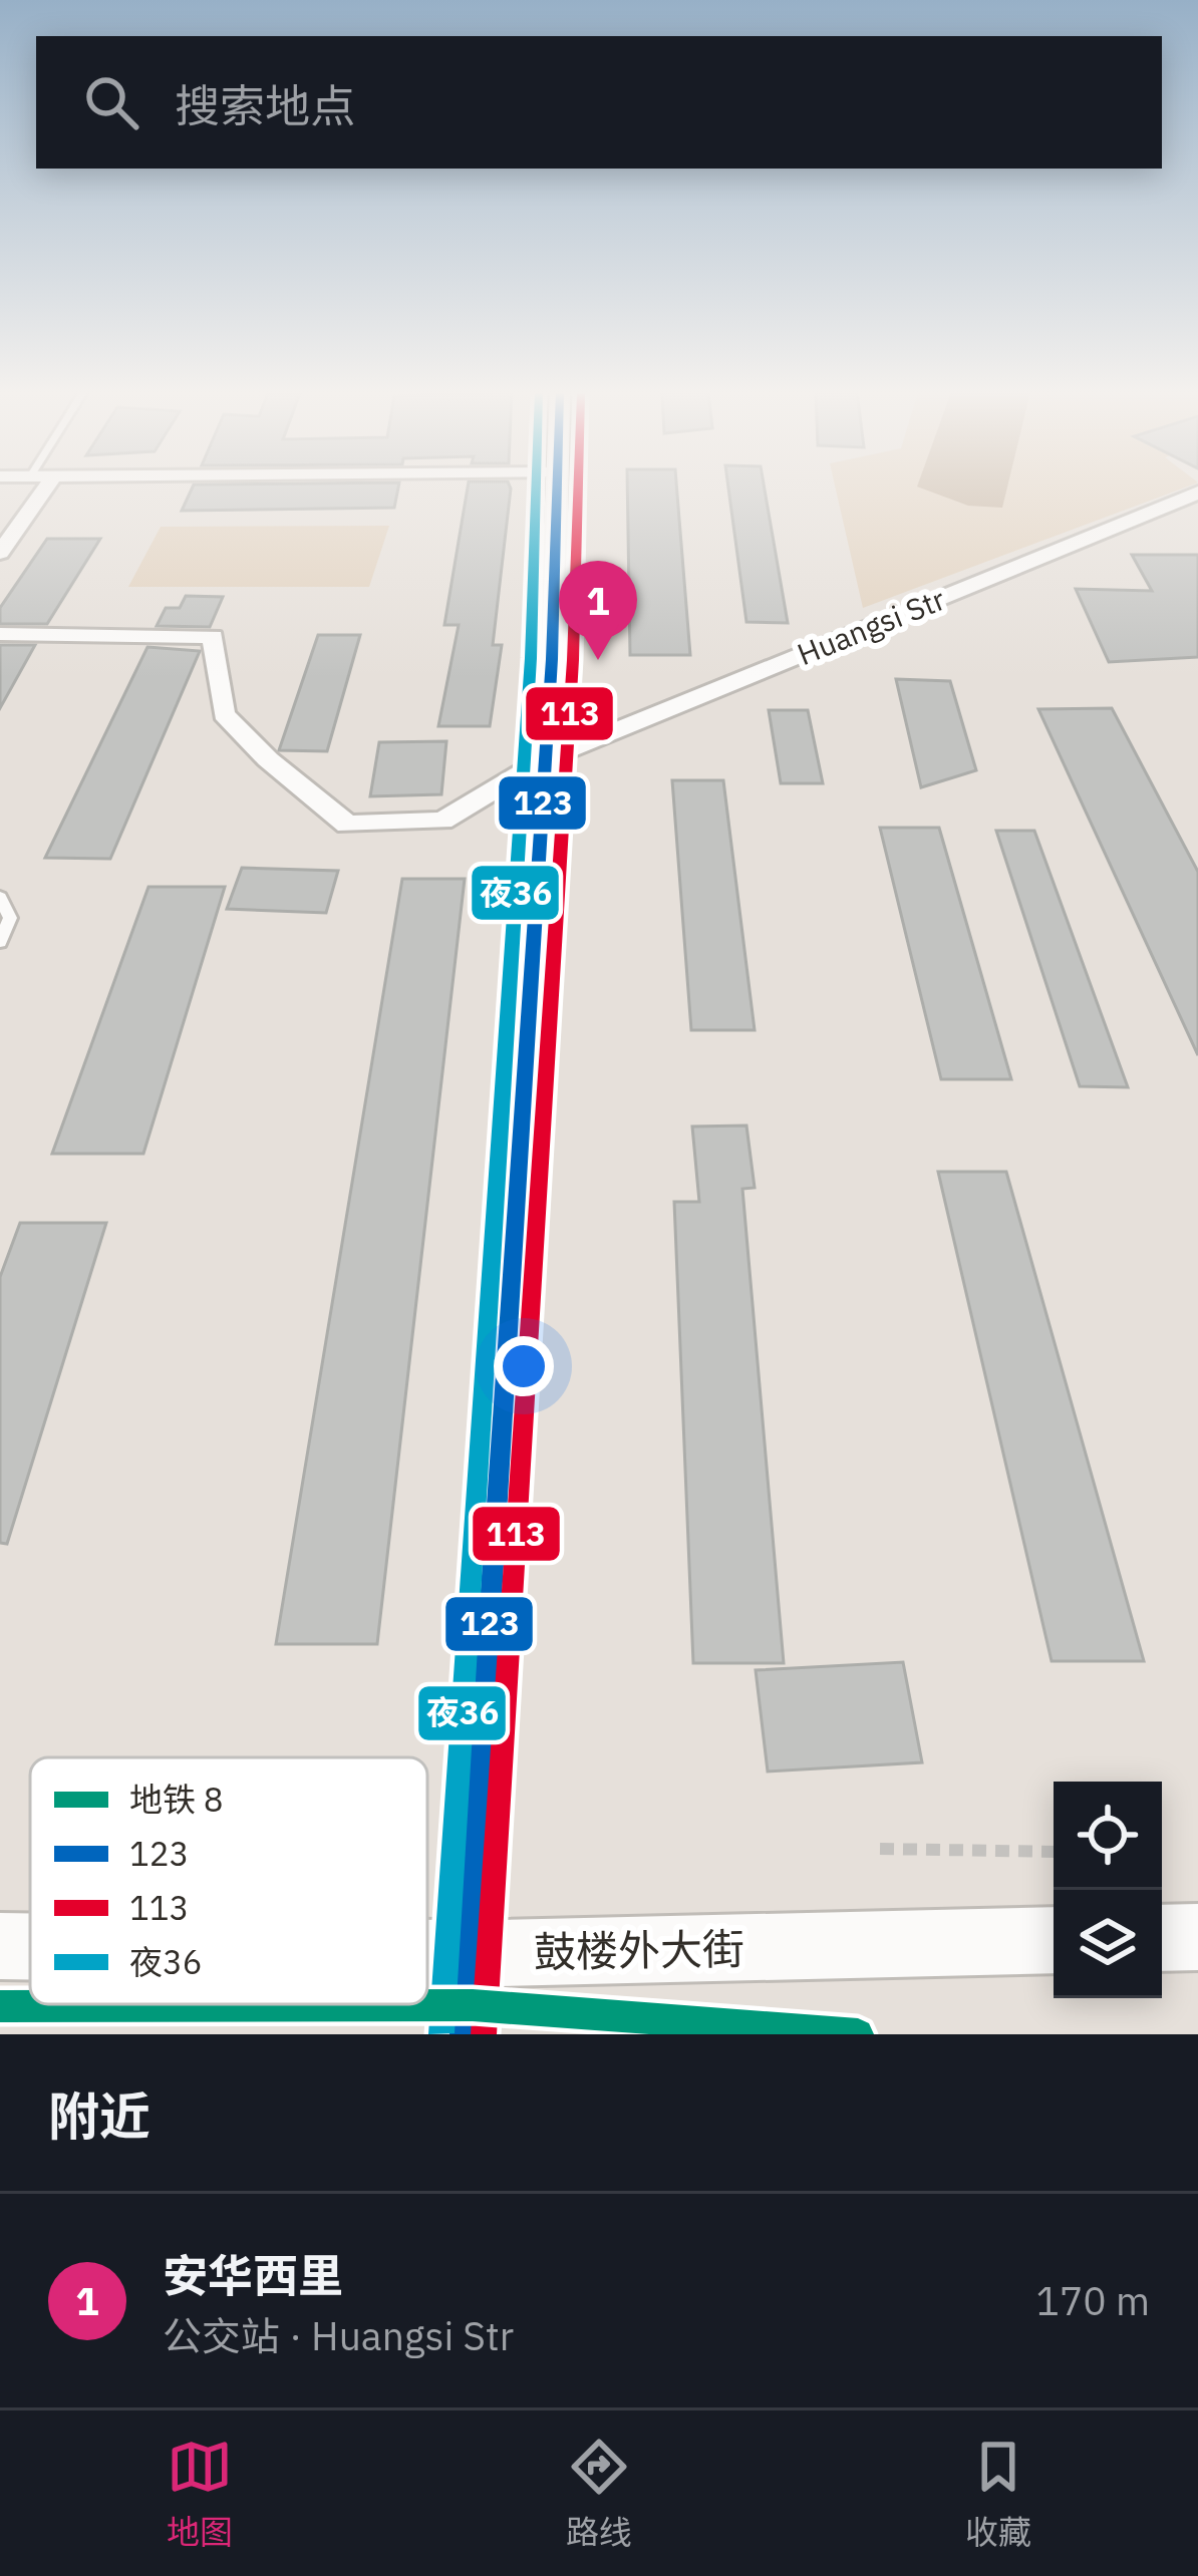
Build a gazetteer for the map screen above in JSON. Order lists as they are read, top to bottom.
{
  "streets": {
    "street": ["Huangsi Str", "鼓楼外大街"]
  },
  "lines": [
    "transit line 123",
    "transit line 113",
    "transit line 夜36",
    "metro line 8"
  ],
  "legend": [
    "地铁 8",
    "123",
    "113",
    "夜36"
  ],
  "page": {
    "search": "搜索地点",
    "pins": "1",
    "heading": "附近",
    "list": [
      {
        "mark": "1",
        "name": "安华西里",
        "note": "公交站 · Huangsi Str",
        "value": "170 m"
      }
    ],
    "nav": ["地图", "路线", "收藏"]
  }
}
